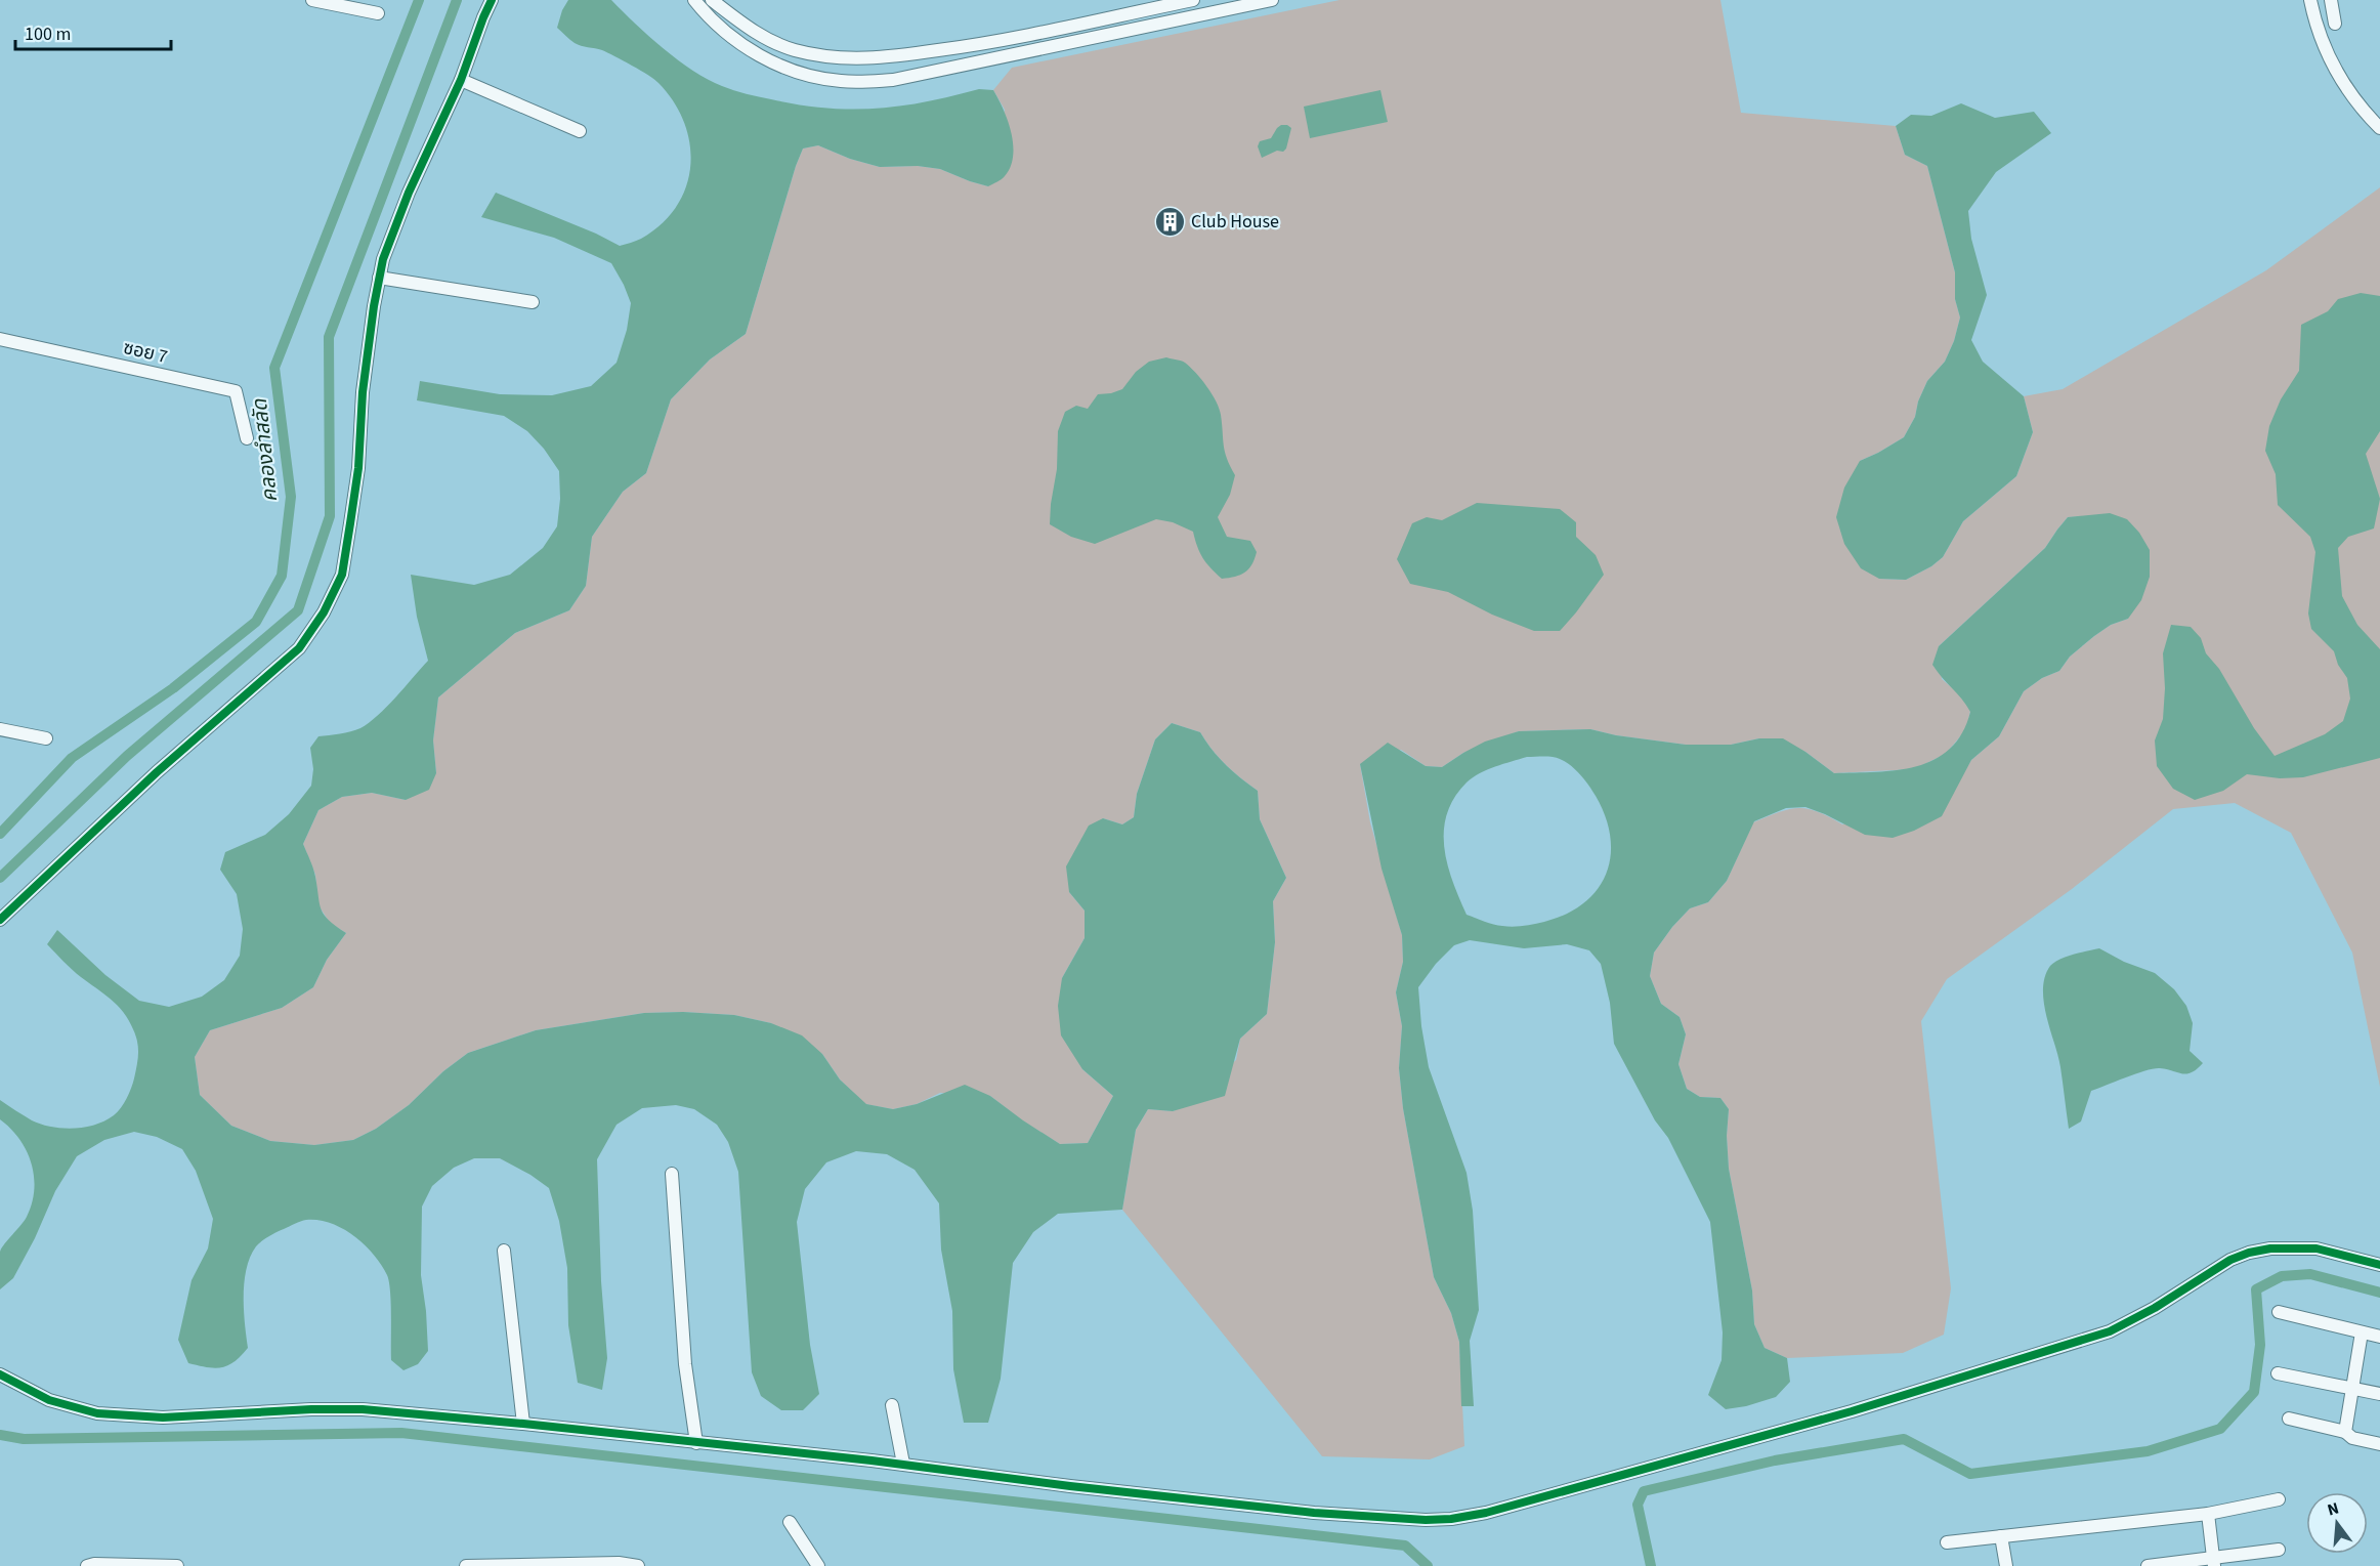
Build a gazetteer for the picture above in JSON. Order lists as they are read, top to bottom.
{
  "streets": {
    "street": ["ซอย 7"]
  },
  "water": ["คลองลำสลัด"],
  "places": {
    "building": ["Club House"]
  },
  "scale_bar": "100 m",
  "north": "top"
}
